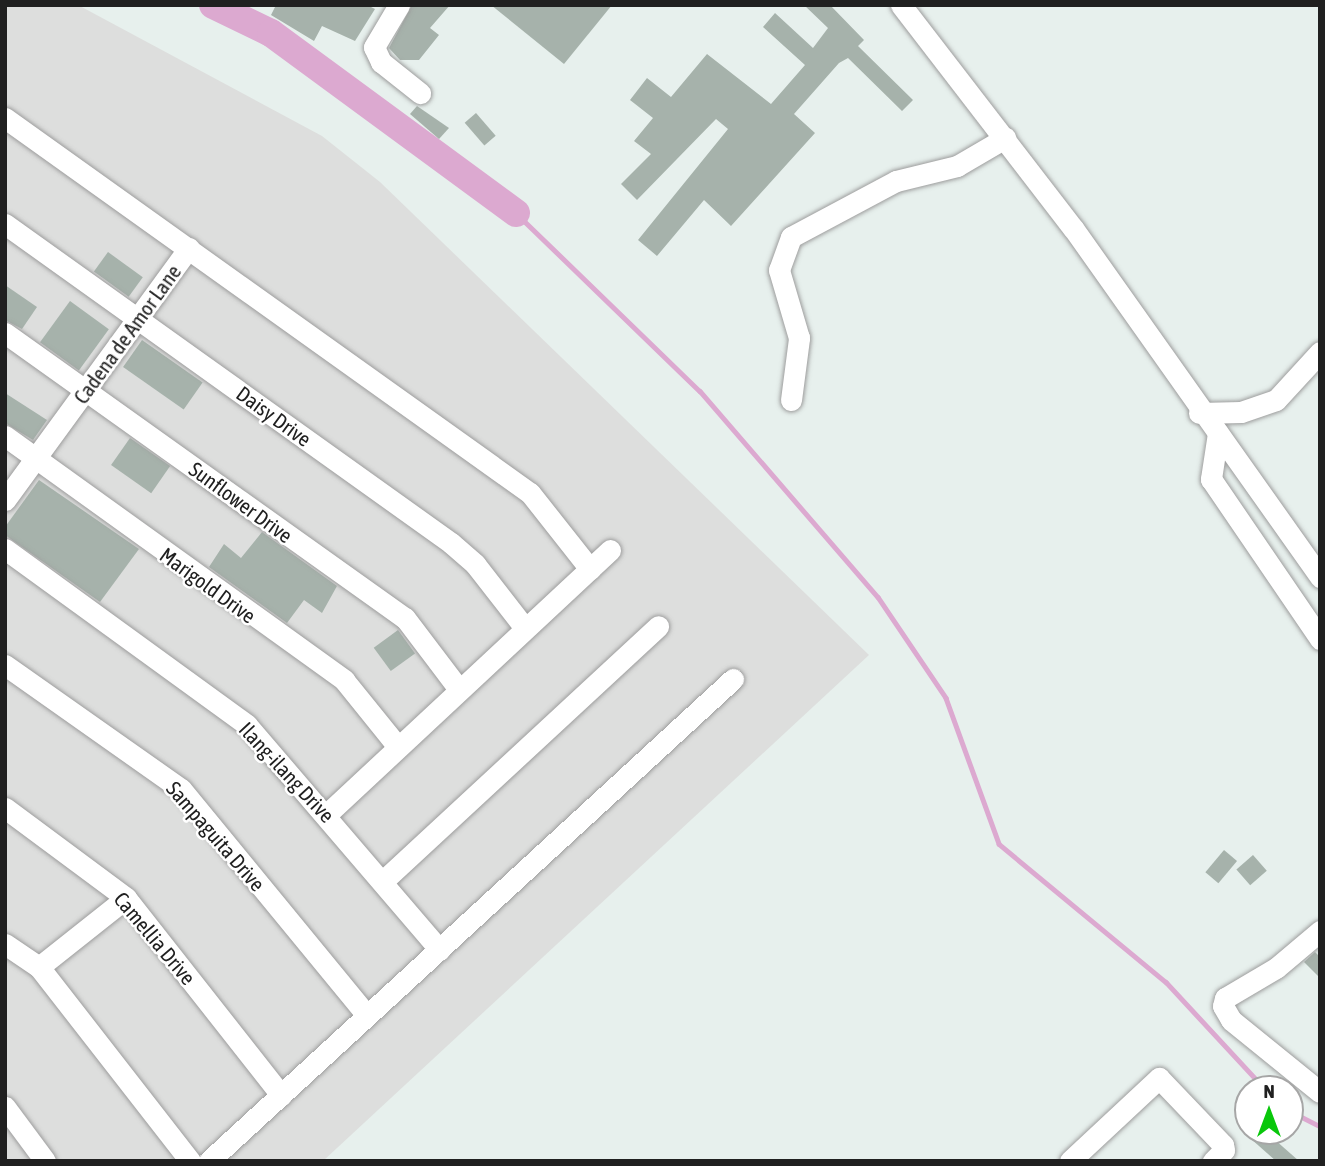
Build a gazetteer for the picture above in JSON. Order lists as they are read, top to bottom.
{
  "streets": {
    "street": [
      "Cadena de Amor Lane",
      "Daisy Drive",
      "Sunflower Drive",
      "Marigold Drive",
      "Ilang-ilang Drive",
      "Sampaguita Drive",
      "Camellia Drive"
    ]
  },
  "crossings": [
    ["Cadena de Amor Lane", "Daisy Drive"],
    ["Cadena de Amor Lane", "Sunflower Drive"],
    ["Cadena de Amor Lane", "Marigold Drive"]
  ],
  "north": "top"
}
